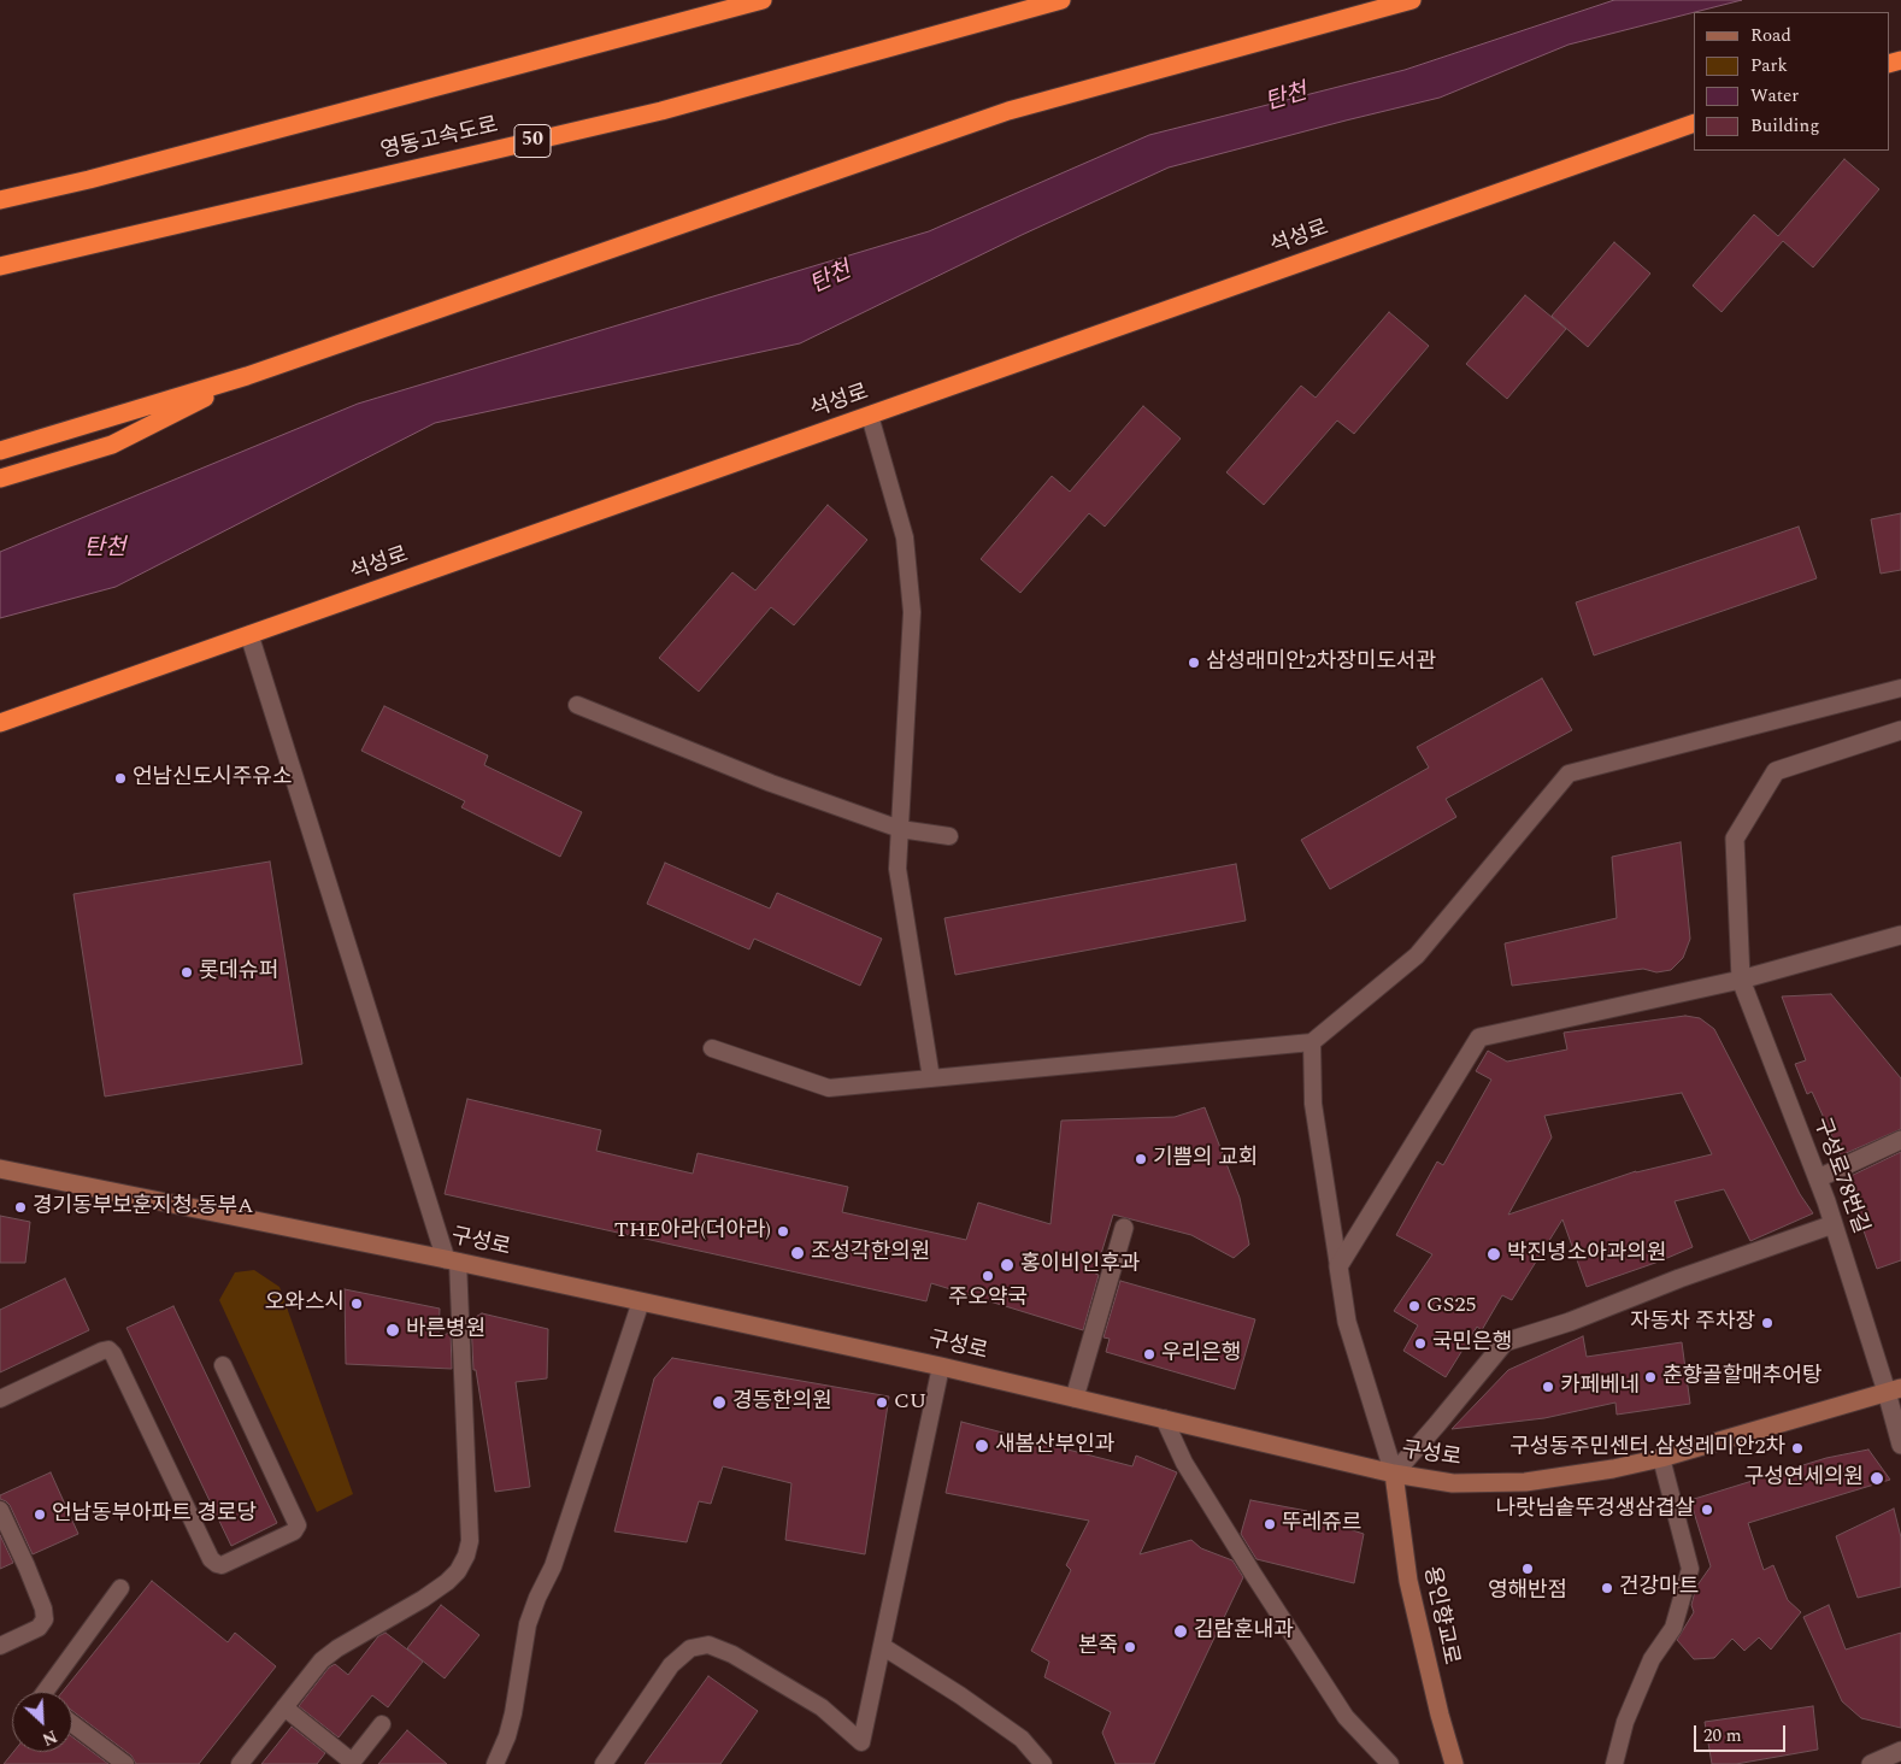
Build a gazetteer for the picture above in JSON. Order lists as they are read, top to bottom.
{
  "streets": {
    "highway": ["영동고속도로", "50", "석성로"],
    "main road": ["구성로", "용인향교로"],
    "street": ["구성로78번길"]
  },
  "crossings": [
    ["구성로78번길", "구성로"],
    ["구성로", "용인향교로"]
  ],
  "water": ["탄천"],
  "places": [
    "삼성래미안2차장미도서관",
    "언남신도시주유소",
    "롯데슈퍼",
    "기쁨의 교회",
    "경기동부보훈지청.동부A",
    "THE아라(더아라)",
    "조성각한의원",
    "박진녕소아과의원",
    "홍이비인후과",
    "주오약국",
    "오와스시",
    "GS25",
    "자동차 주차장",
    "바른병원",
    "국민은행",
    "우리은행",
    "춘향골할매추어탕",
    "카페베네",
    "경동한의원",
    "CU",
    "새봄산부인과",
    "구성동주민센터.삼성레미안2차",
    "구성연세의원",
    "나랏님솥뚜겅생삼겹살",
    "언남동부아파트 경로당",
    "뚜레쥬르",
    "영해반점",
    "건강마트",
    "김람훈내과",
    "본죽"
  ],
  "legend": [
    "Road",
    "Park",
    "Water",
    "Building"
  ],
  "scale_bar": "20 m",
  "north": "bottom right"
}
